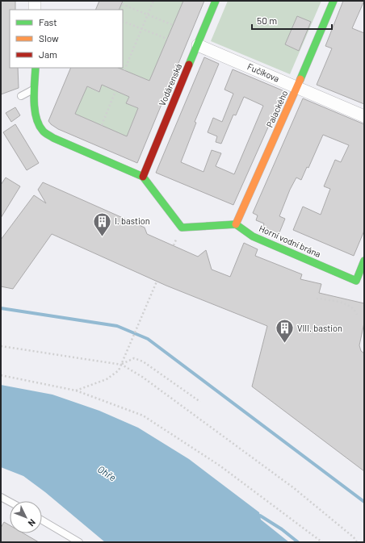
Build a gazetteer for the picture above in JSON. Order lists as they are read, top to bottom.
{
  "streets": {
    "street": [
      "Fučíkova",
      "Vodárenská",
      "Palackého",
      "Horní vodní brána"
    ]
  },
  "crossings": [
    ["Fučíkova", "Vodárenská"],
    ["Fučíkova", "Palackého"],
    ["Palackého", "Horní vodní brána"]
  ],
  "water": ["Ohře"],
  "places": {
    "building": ["I. bastion", "VIII. bastion"]
  },
  "legend": ["Fast", "Slow", "Jam"],
  "scale_bar": "50 m",
  "north": "bottom right"
}
